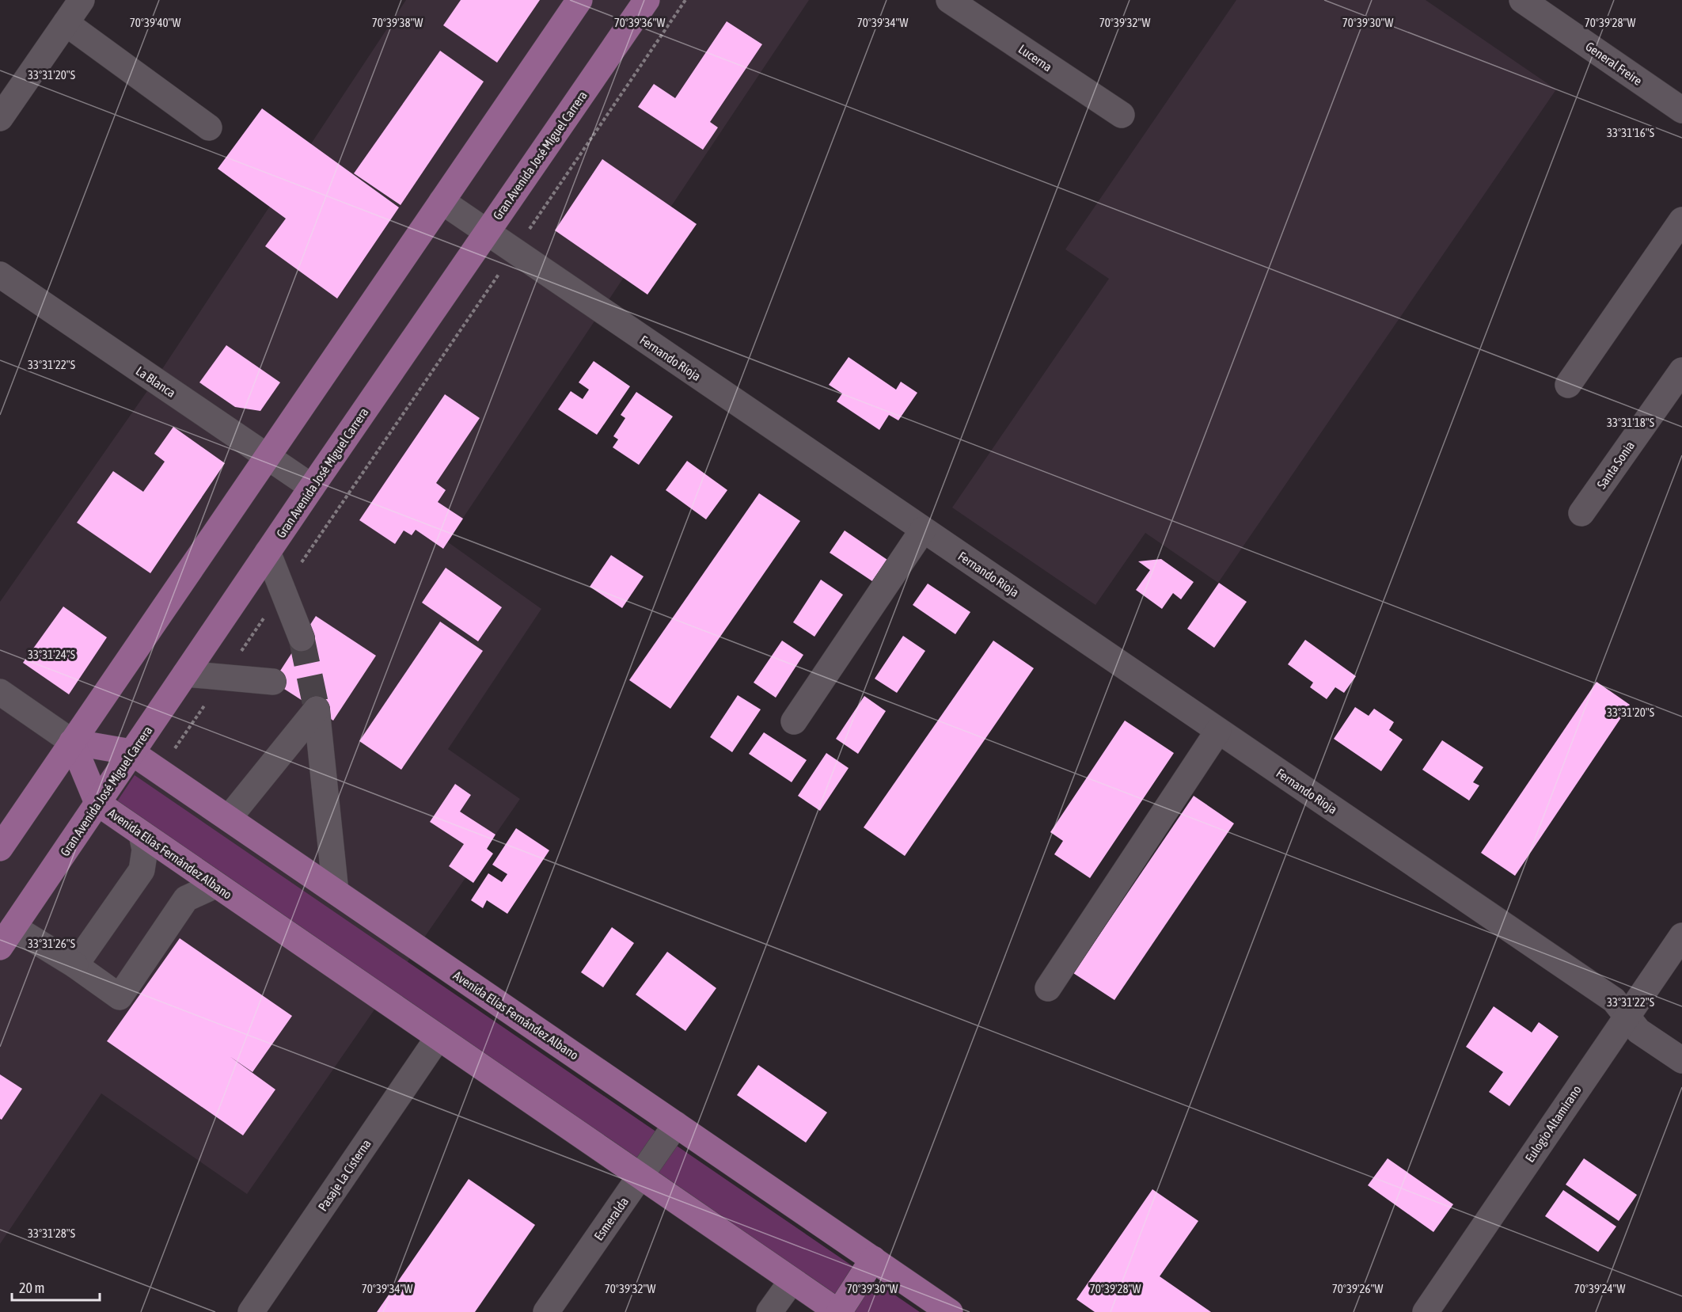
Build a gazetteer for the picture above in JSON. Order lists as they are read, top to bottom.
{
  "streets": {
    "main road": ["Gran Avenida José Miguel Carrera", "Avenida Elías Fernández Albano"],
    "street": [
      "Lucerna",
      "General Freire",
      "Fernando Rioja",
      "La Blanca",
      "Santa Sonia",
      "Eulogio Altamirano",
      "Pasaje La Cisterna",
      "Esmeralda"
    ]
  },
  "crossings": [
    ["Gran Avenida José Miguel Carrera", "Fernando Rioja"],
    ["Gran Avenida José Miguel Carrera", "La Blanca"],
    ["Gran Avenida José Miguel Carrera", "Avenida Elías Fernández Albano"],
    ["Fernando Rioja", "Eulogio Altamirano"],
    ["Avenida Elías Fernández Albano", "Pasaje La Cisterna"],
    ["Avenida Elías Fernández Albano", "Esmeralda"]
  ],
  "scale_bar": "20 m",
  "coordinates": [
    "70°39'36\"W",
    "70°39'30\"W",
    "70°39'40\"W",
    "70°39'38\"W",
    "70°39'34\"W",
    "70°39'32\"W",
    "70°39'28\"W",
    "33°31'20\"S",
    "33°31'16\"S",
    "33°31'22\"S",
    "33°31'18\"S",
    "33°31'24\"S",
    "33°31'26\"S",
    "33°31'28\"S",
    "70°39'26\"W",
    "70°39'24\"W"
  ]
}
